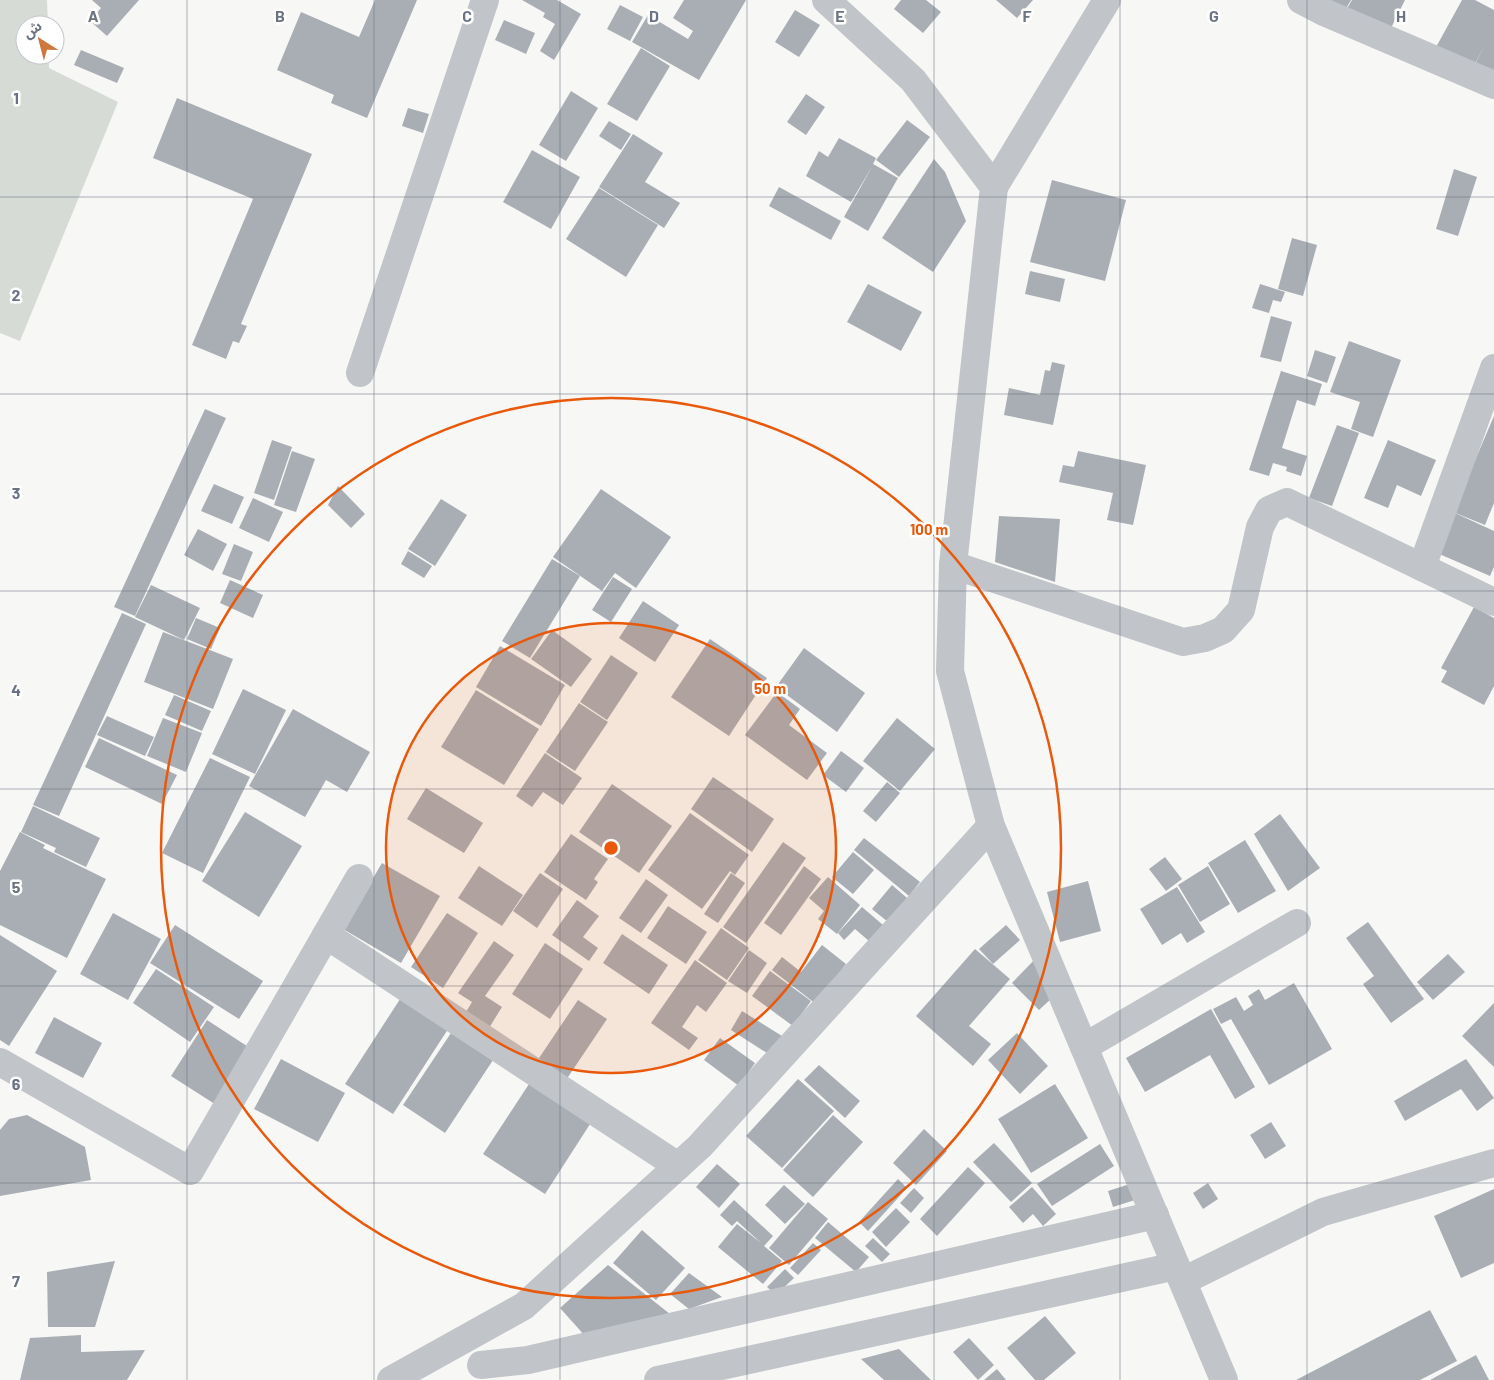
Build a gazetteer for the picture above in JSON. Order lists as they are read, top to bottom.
{
  "north": "top left",
  "grid": {
    "columns": [
      "A",
      "B",
      "C",
      "D",
      "E",
      "F",
      "G",
      "H"
    ],
    "rows": [
      "1",
      "2",
      "3",
      "4",
      "5",
      "6",
      "7"
    ]
  },
  "rings": ["100 m", "50 m"]
}
